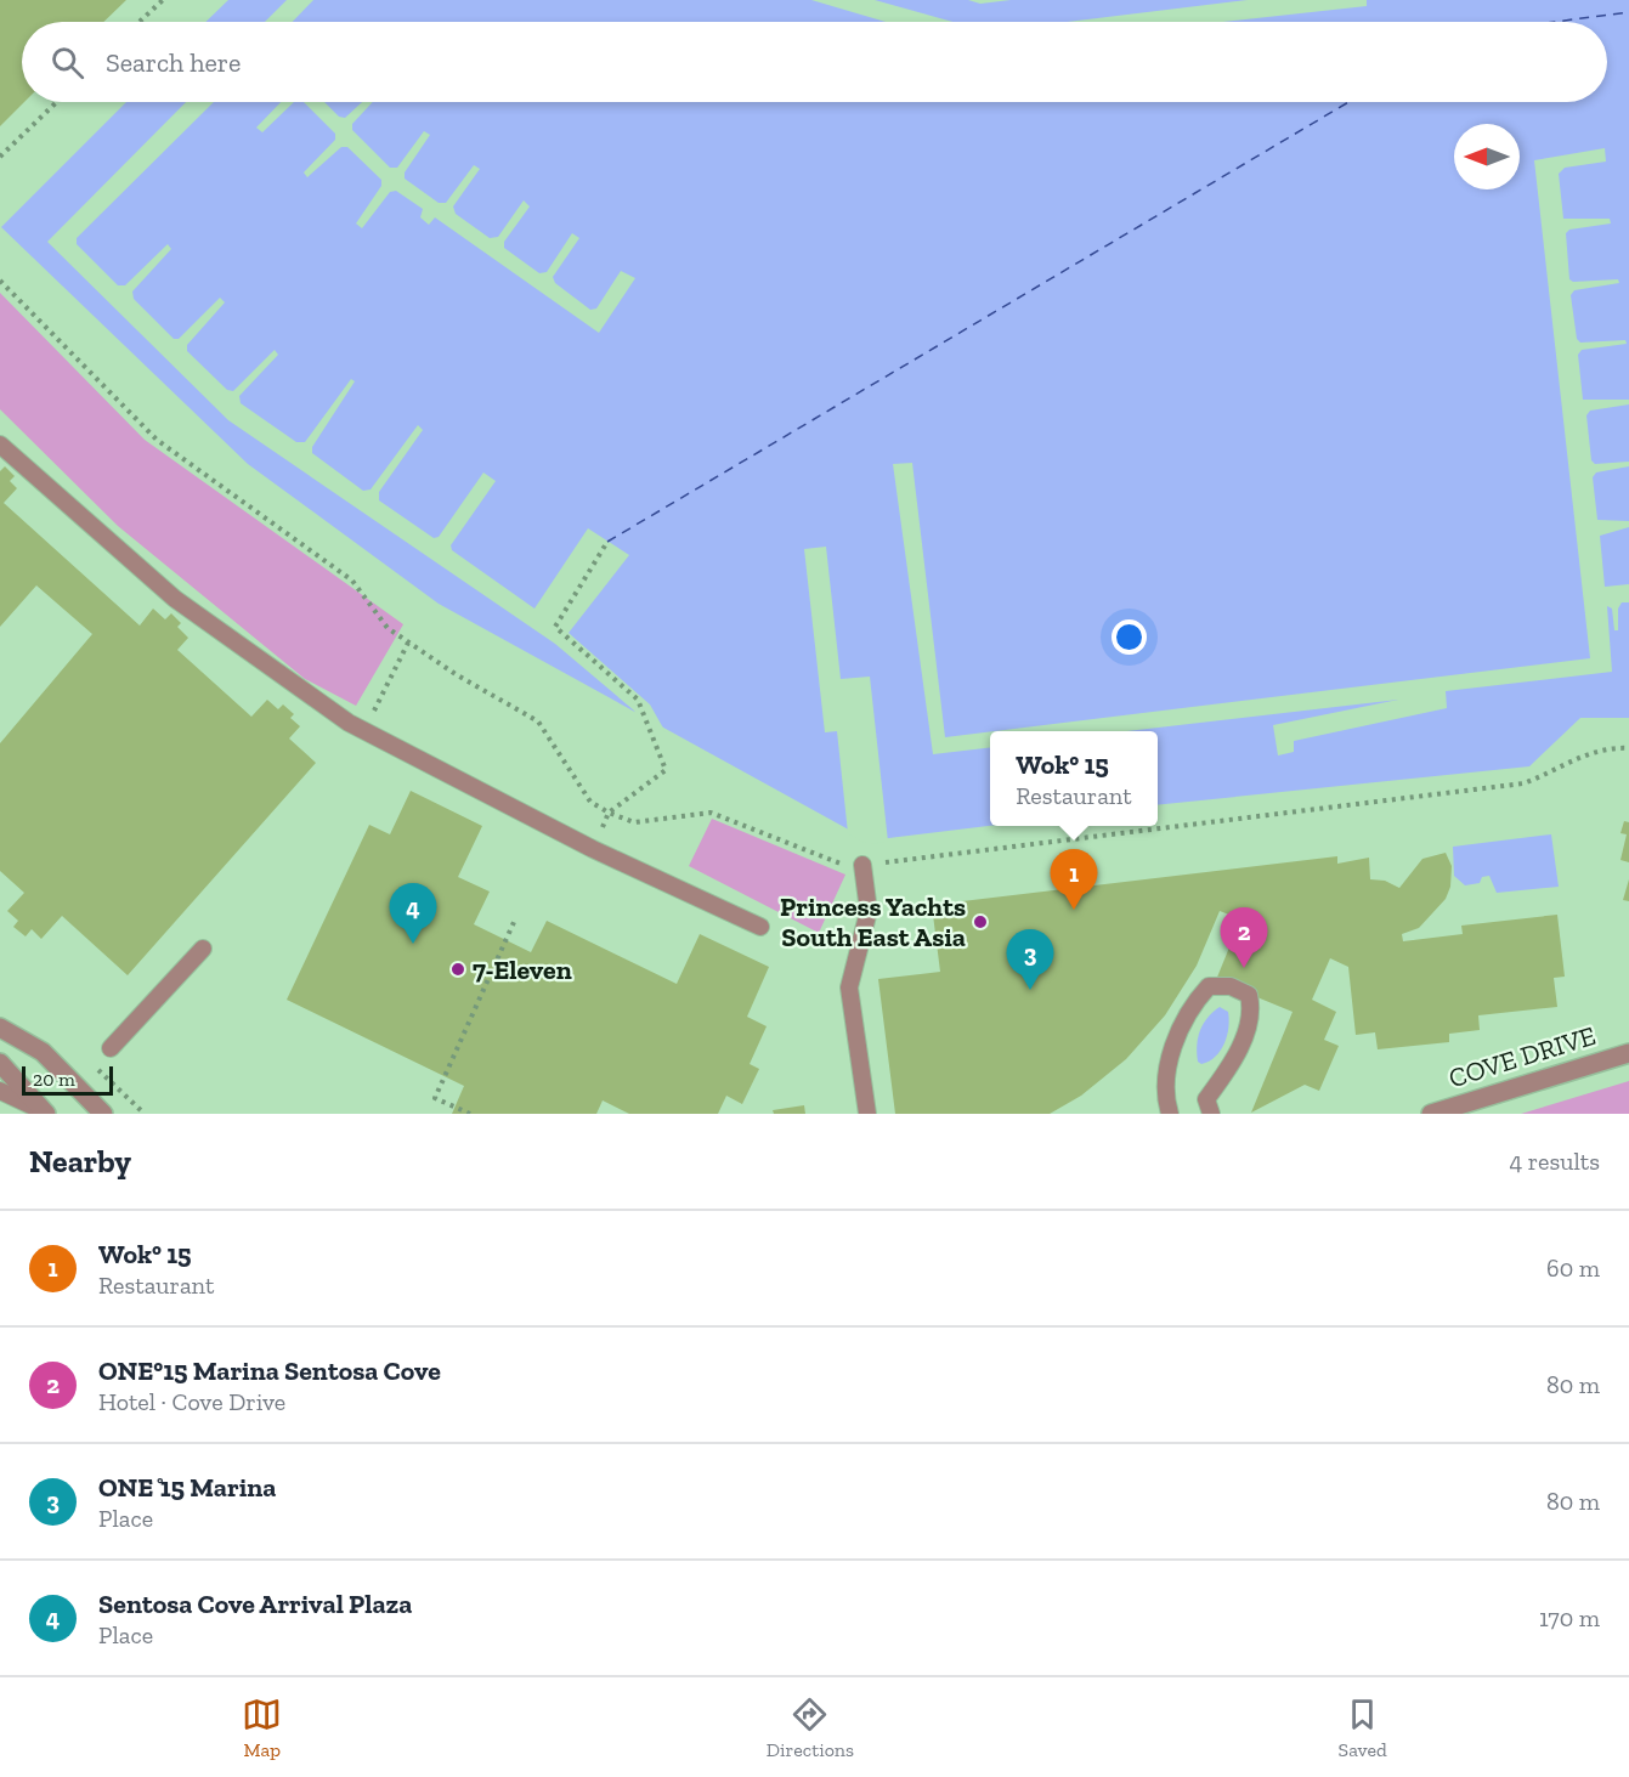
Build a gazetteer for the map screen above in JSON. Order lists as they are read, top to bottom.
{
  "streets": {
    "street": ["COVE DRIVE"]
  },
  "places": ["Princess Yachts South East Asia", "7-Eleven"],
  "scale_bar": "20 m",
  "north": "left",
  "page": {
    "search": "Search here",
    "popup": ["Wok° 15", "Restaurant"],
    "pins": [
      "1",
      "4",
      "2",
      "3"
    ],
    "scale": "20 m",
    "heading": ["Nearby", "4 results"],
    "list": [
      {
        "mark": "1",
        "name": "Wok° 15",
        "note": "Restaurant",
        "value": "60 m"
      },
      {
        "mark": "2",
        "name": "ONE°15 Marina Sentosa Cove",
        "note": "Hotel · Cove Drive",
        "value": "80 m"
      },
      {
        "mark": "3",
        "name": "ONE ̊15 Marina",
        "note": "Place",
        "value": "80 m"
      },
      {
        "mark": "4",
        "name": "Sentosa Cove Arrival Plaza",
        "note": "Place",
        "value": "170 m"
      }
    ],
    "nav": ["Map", "Directions", "Saved"]
  }
}
